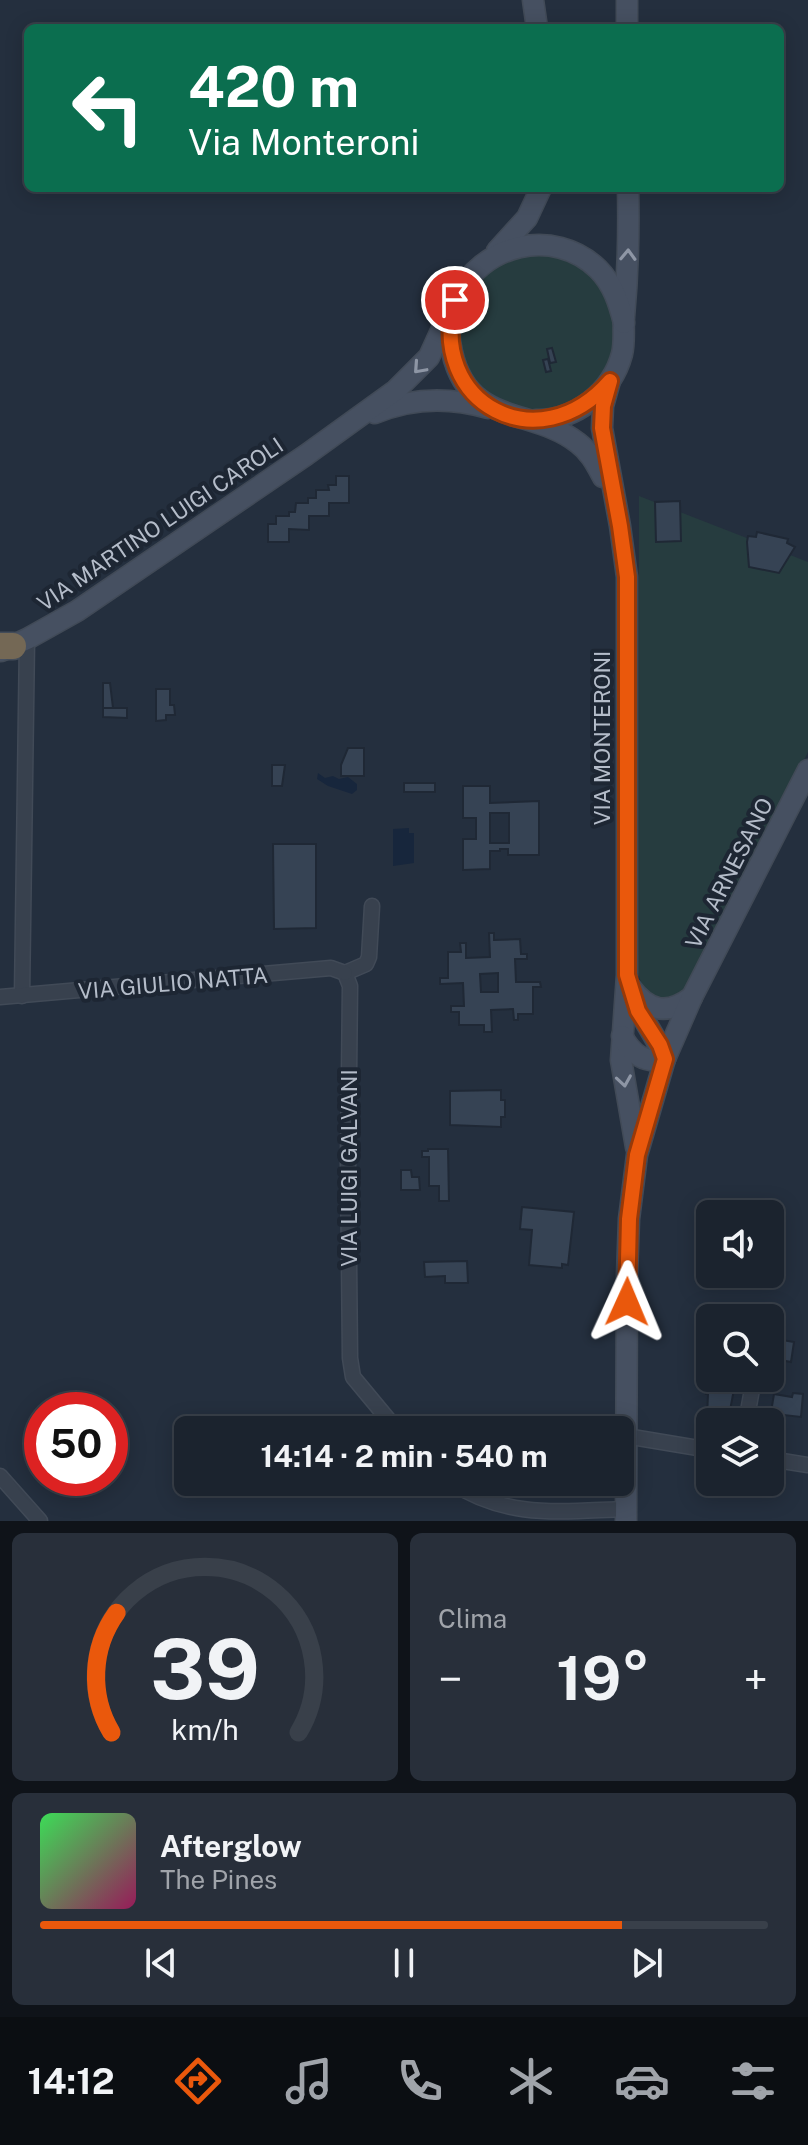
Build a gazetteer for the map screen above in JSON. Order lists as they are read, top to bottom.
{
  "streets": {
    "main road": ["VIA MARTINO LUIGI CAROLI", "VIA MONTERONI", "VIA ARNESANO"],
    "street": ["VIA GIULIO NATTA", "VIA LUIGI GALVANI"]
  },
  "crossings": [
    ["VIA MARTINO LUIGI CAROLI", "VIA MONTERONI"],
    ["VIA MONTERONI", "VIA ARNESANO"],
    ["VIA GIULIO NATTA", "VIA LUIGI GALVANI"]
  ],
  "page": {
    "turn": ["420 m", "Via Monteroni"],
    "limit": "50",
    "trip": "14:14 · 2 min · 540 m",
    "tile": "Clima",
    "heat": ["−", "19°", "+"],
    "song": ["Afterglow", "The Pines"],
    "tabs": "14:12",
    "gauge": ["39", "km/h"]
  }
}
